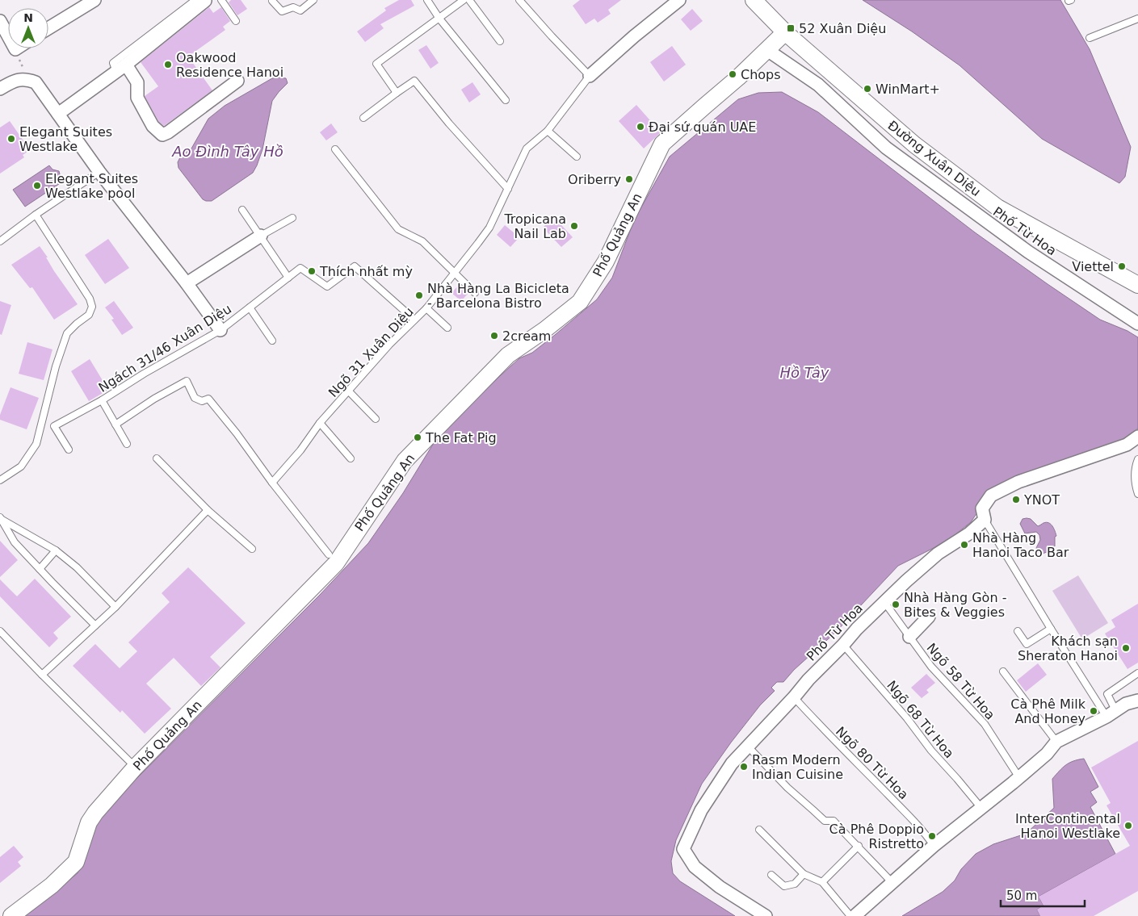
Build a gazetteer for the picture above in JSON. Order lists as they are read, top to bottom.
{
  "streets": {
    "street": ["Đường Xuân Diệu", "Phố Từ Hoa", "Phố Quảng An"],
    "lane": [
      "Ngách 31/46 Xuân Diệu",
      "Ngõ 31 Xuân Diệu",
      "Ngõ 58 Từ Hoa",
      "Ngõ 68 Từ Hoa",
      "Ngõ 80 Từ Hoa"
    ]
  },
  "crossings": [
    ["Đường Xuân Diệu", "Phố Quảng An"],
    ["Phố Từ Hoa", "Phố Quảng An"],
    ["Phố Từ Hoa", "Ngõ 58 Từ Hoa"],
    ["Phố Từ Hoa", "Ngõ 68 Từ Hoa"],
    ["Phố Từ Hoa", "Ngõ 80 Từ Hoa"],
    ["Ngách 31/46 Xuân Diệu", "Ngõ 31 Xuân Diệu"]
  ],
  "water": ["Ao Đình Tây Hồ", "Hồ Tây"],
  "places": {
    "transit": ["52 Xuân Diệu"],
    "other": [
      "Oakwood Residence Hanoi",
      "Chops",
      "WinMart+",
      "Đại sứ quán UAE",
      "Elegant Suites Westlake",
      "Oriberry",
      "Elegant Suites Westlake pool",
      "Tropicana Nail Lab",
      "Viettel",
      "Thích nhất mỳ",
      "Nhà Hàng La Bicicleta - Barcelona Bistro",
      "2cream",
      "The Fat Pig",
      "YNOT",
      "Nhà Hàng Hanoi Taco Bar",
      "Nhà Hàng Gòn - Bites & Veggies",
      "Khách sạn Sheraton Hanoi",
      "Cà Phê Milk And Honey",
      "Rasm Modern Indian Cuisine",
      "InterContinental Hanoi Westlake",
      "Cà Phê Doppio Ristretto"
    ]
  },
  "scale_bar": "50 m",
  "north": "top"
}
